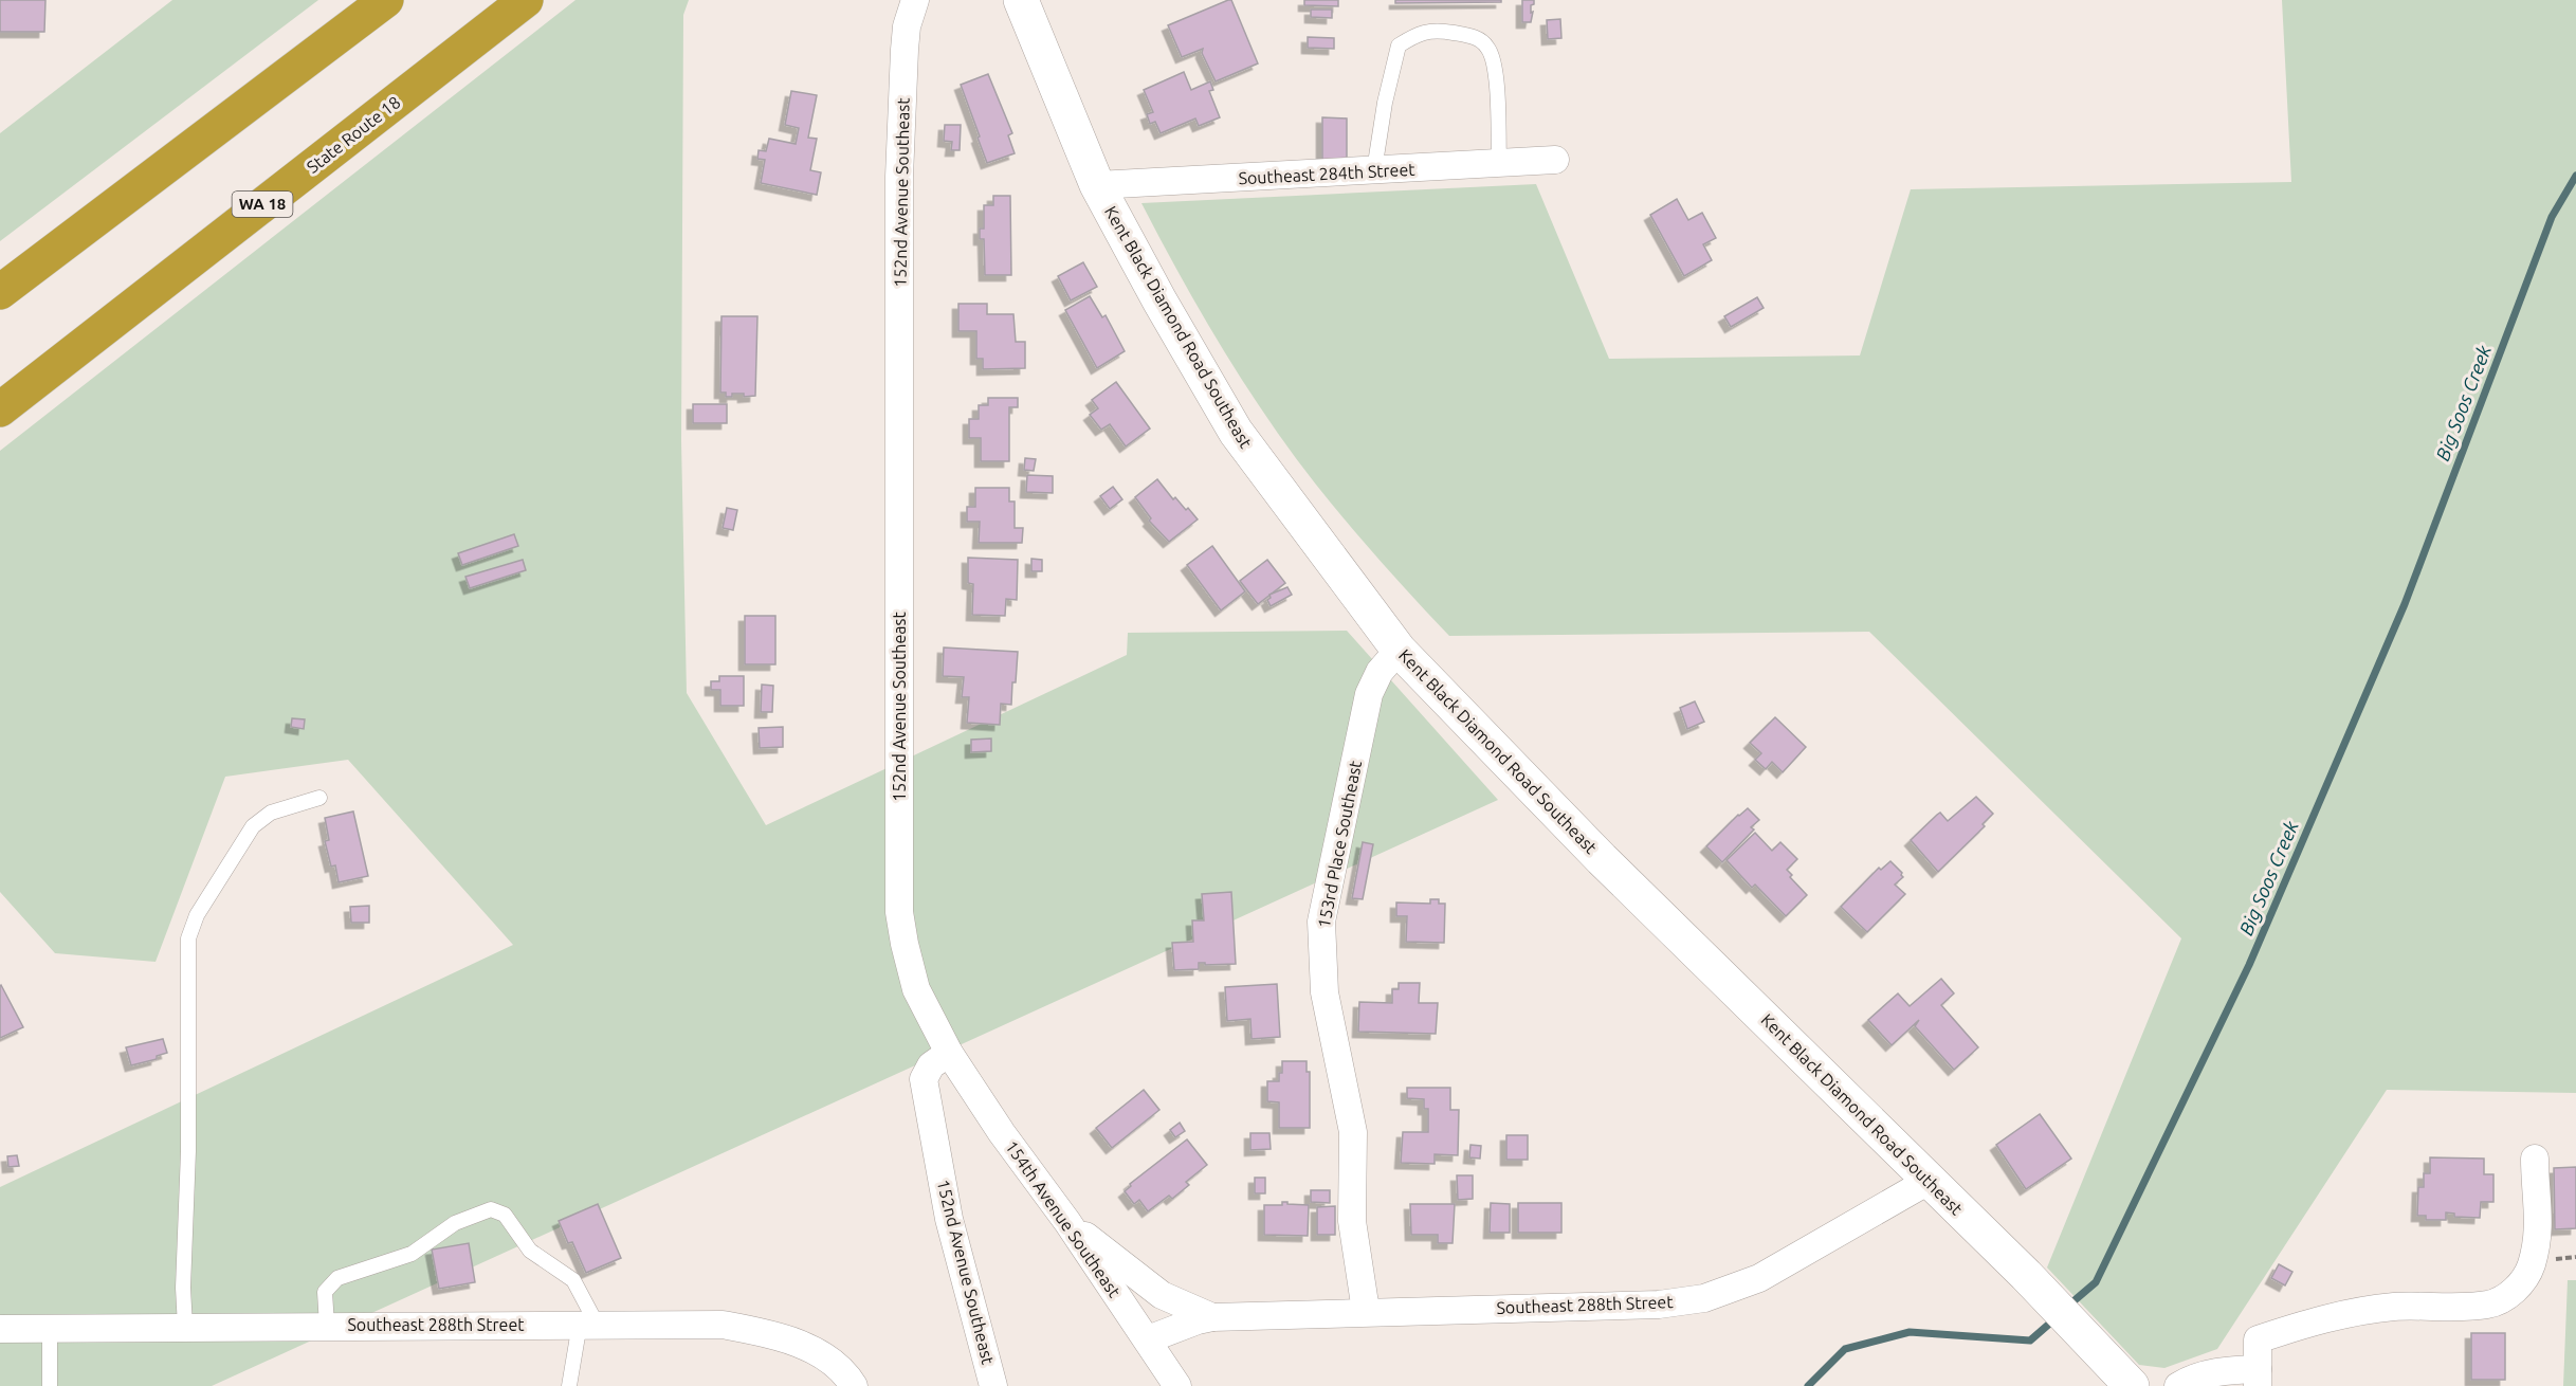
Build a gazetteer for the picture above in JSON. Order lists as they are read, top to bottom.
{
  "streets": {
    "highway": ["State Route 18", "WA 18"],
    "street": [
      "Southeast 284th Street",
      "152nd Avenue Southeast",
      "Kent Black Diamond Road Southeast",
      "153rd Place Southeast",
      "154th Avenue Southeast",
      "Southeast 288th Street"
    ]
  },
  "crossings": [
    ["Southeast 284th Street", "Kent Black Diamond Road Southeast"],
    ["152nd Avenue Southeast", "154th Avenue Southeast"],
    ["Kent Black Diamond Road Southeast", "153rd Place Southeast"],
    ["Kent Black Diamond Road Southeast", "Southeast 288th Street"],
    ["153rd Place Southeast", "Southeast 288th Street"],
    ["154th Avenue Southeast", "Southeast 288th Street"]
  ],
  "water": ["Big Soos Creek"]
}
